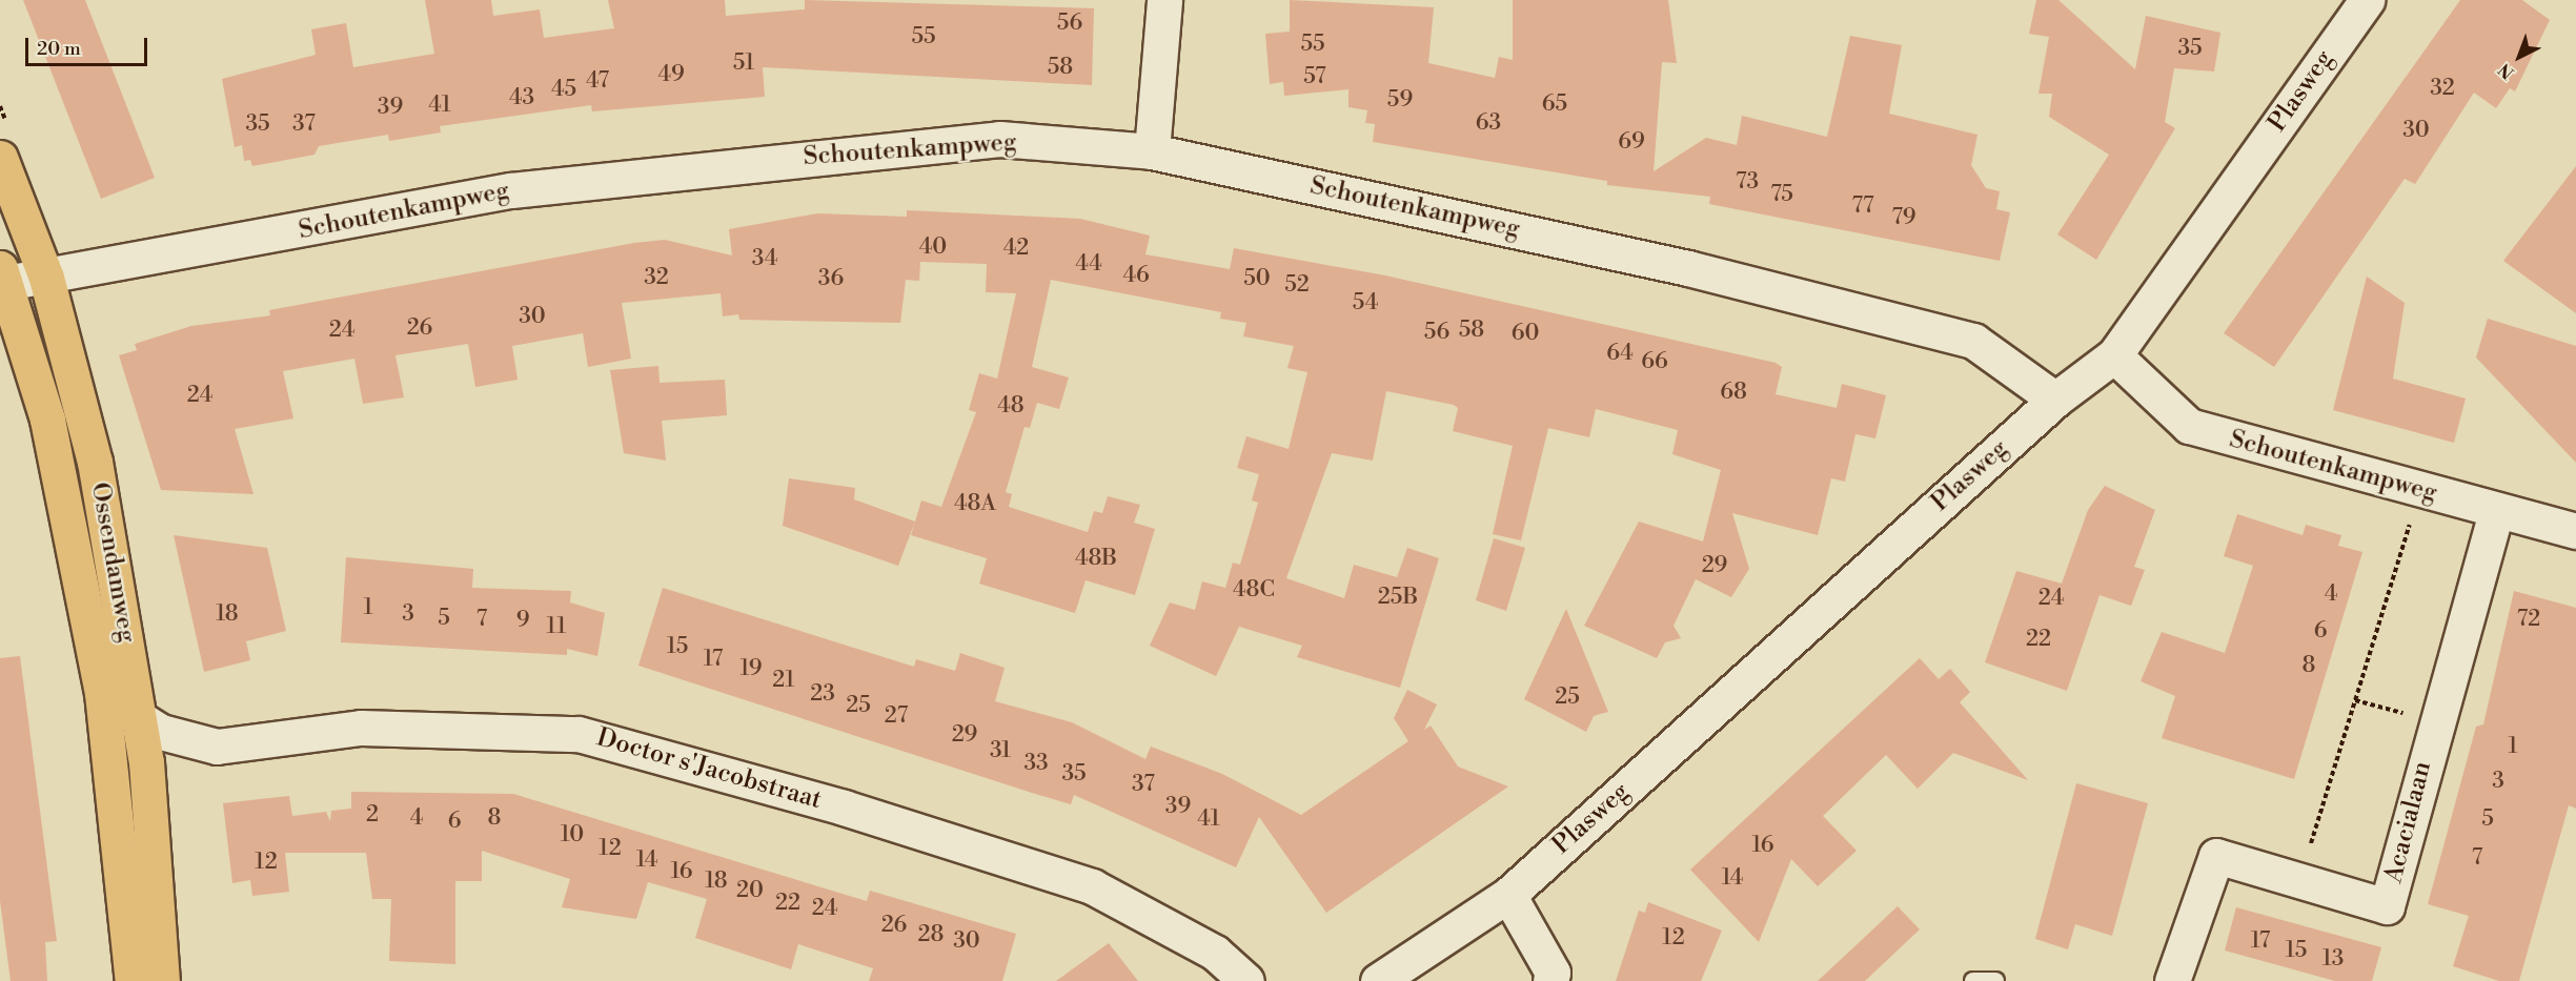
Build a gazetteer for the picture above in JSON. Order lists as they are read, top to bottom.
{
  "streets": {
    "main road": ["Ossendamweg"],
    "street": [
      "Plasweg",
      "Schoutenkampweg",
      "Doctor s'Jacobstraat",
      "Acacialaan"
    ]
  },
  "crossings": [
    ["Plasweg", "Schoutenkampweg"],
    ["Schoutenkampweg", "Ossendamweg"],
    ["Schoutenkampweg", "Acacialaan"],
    ["Ossendamweg", "Doctor s'Jacobstraat"]
  ],
  "house_numbers": [
    "56",
    "55",
    "55",
    "35",
    "51",
    "58",
    "49",
    "57",
    "47",
    "32",
    "45",
    "43",
    "59",
    "65",
    "41",
    "39",
    "63",
    "35",
    "37",
    "30",
    "69",
    "73",
    "75",
    "77",
    "79",
    "40",
    "42",
    "34",
    "44",
    "46",
    "32",
    "36",
    "50",
    "52",
    "54",
    "30",
    "26",
    "24",
    "58",
    "56",
    "60",
    "64",
    "66",
    "68",
    "24",
    "48",
    "48A",
    "48B",
    "29",
    "48C",
    "4",
    "25B",
    "24",
    "1",
    "18",
    "3",
    "5",
    "7",
    "72",
    "9",
    "11",
    "6",
    "22",
    "15",
    "17",
    "8",
    "19",
    "21",
    "23",
    "25",
    "25",
    "27",
    "29",
    "1",
    "31",
    "33",
    "35",
    "3",
    "37",
    "39",
    "2",
    "4",
    "8",
    "41",
    "5",
    "6",
    "10",
    "16",
    "12",
    "7",
    "14",
    "12",
    "16",
    "14",
    "18",
    "20",
    "22",
    "24",
    "26",
    "28",
    "12",
    "30",
    "17",
    "15",
    "13"
  ],
  "scale_bar": "20 m",
  "north": "bottom left"
}
